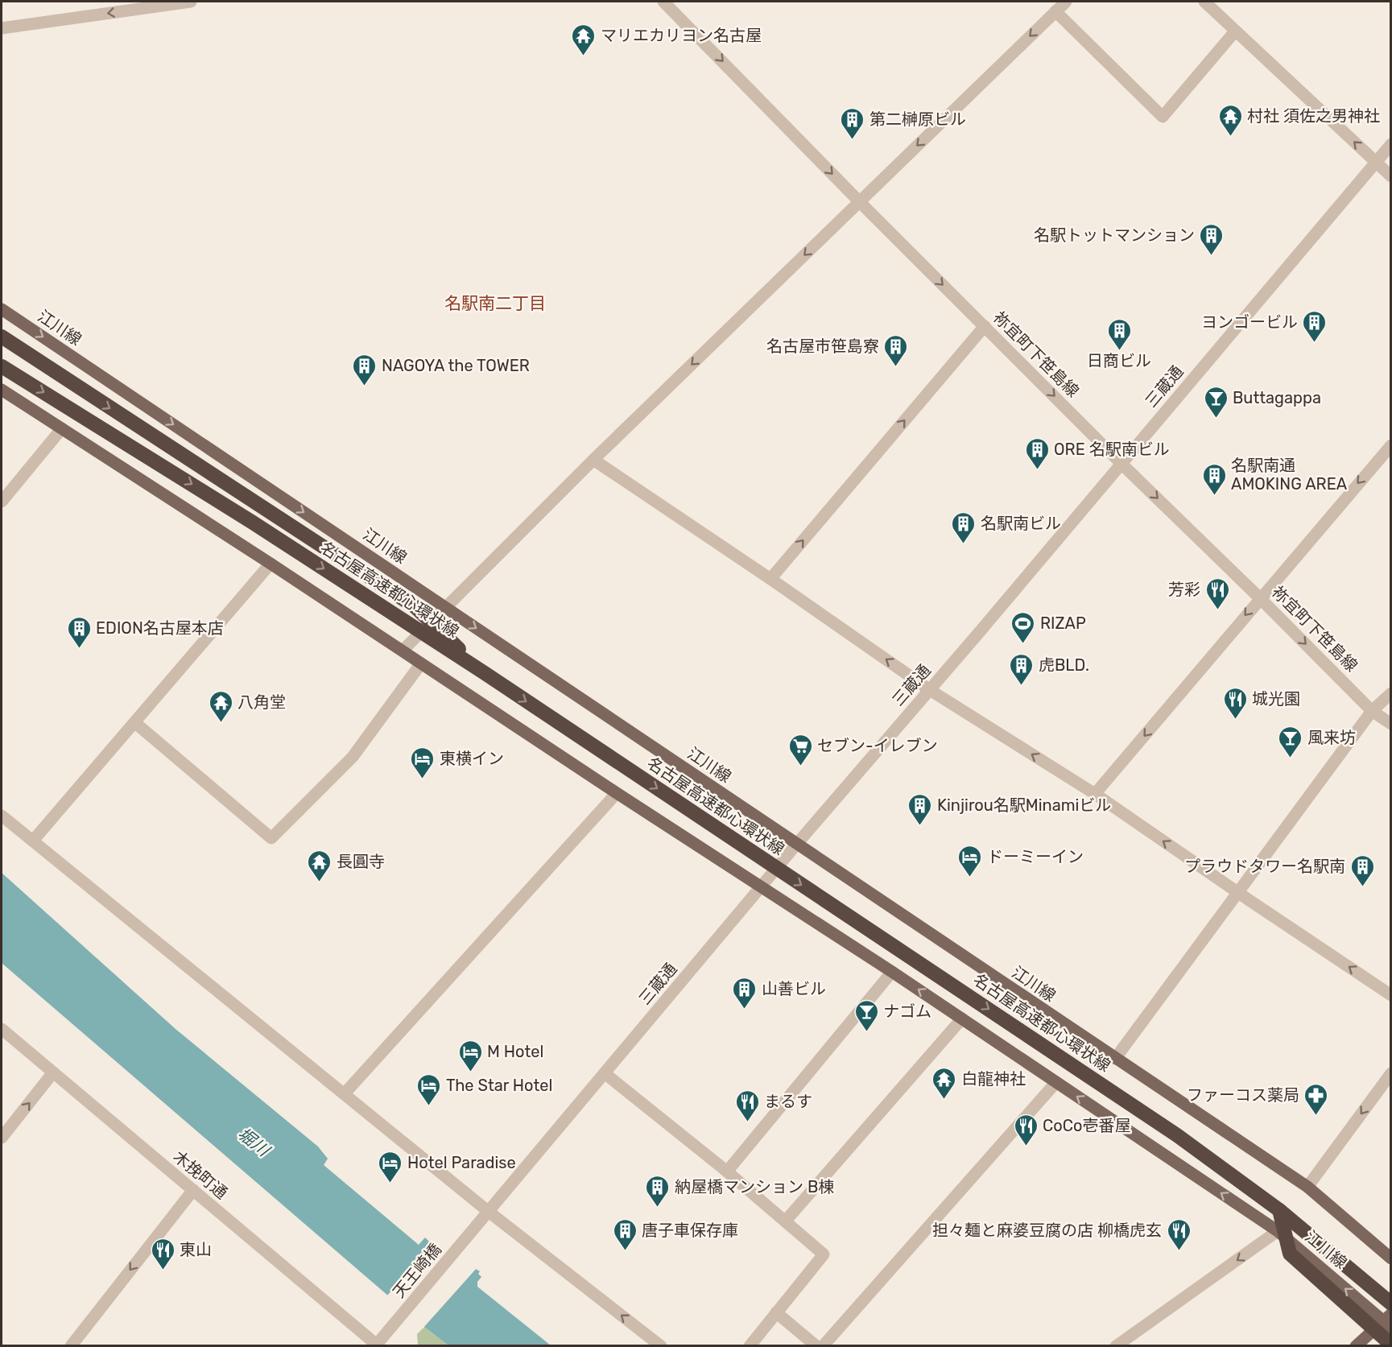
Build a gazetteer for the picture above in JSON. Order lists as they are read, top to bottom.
{
  "streets": {
    "highway": ["名古屋高速都心環状線"],
    "main road": ["江川線"],
    "street": [
      "祢宜町下笹島線",
      "三蔵通",
      "木挽町通",
      "天王崎橋"
    ]
  },
  "crossings": [
    ["江川線", "三蔵通"],
    ["祢宜町下笹島線", "三蔵通"],
    ["三蔵通", "天王崎橋"],
    ["木挽町通", "天王崎橋"]
  ],
  "one_way": ["祢宜町下笹島線"],
  "districts": ["名駅南二丁目"],
  "water": ["堀川"],
  "places": {
    "temple": [
      "マリエカリヨン名古屋",
      "村社 須佐之男神社",
      "八角堂",
      "長圓寺",
      "白龍神社"
    ],
    "building": [
      "第二榊原ビル",
      "名駅トットマンション",
      "ヨンゴービル",
      "日商ビル",
      "名古屋市笹島寮",
      "NAGOYA the TOWER",
      "ORE 名駅南ビル",
      "名駅南通 AMOKING AREA",
      "名駅南ビル",
      "EDION名古屋本店",
      "虎BLD.",
      "Kinjirou名駅Minamiビル",
      "プラウドタワー名駅南",
      "山善ビル",
      "納屋橋マンション B棟",
      "唐子車保存庫"
    ],
    "bar": ["Buttagappa", "風来坊", "ナゴム"],
    "restaurant": [
      "芳彩",
      "城光園",
      "まるす",
      "CoCo壱番屋",
      "担々麺と麻婆豆腐の店 柳橋虎玄",
      "東山"
    ],
    "sports": ["RIZAP"],
    "supermarket": ["セブン-イレブン"],
    "hotel": [
      "東横イン",
      "ドーミーイン",
      "M Hotel",
      "The Star Hotel",
      "Hotel Paradise"
    ],
    "pharmacy": ["ファーコス薬局"]
  }
}
